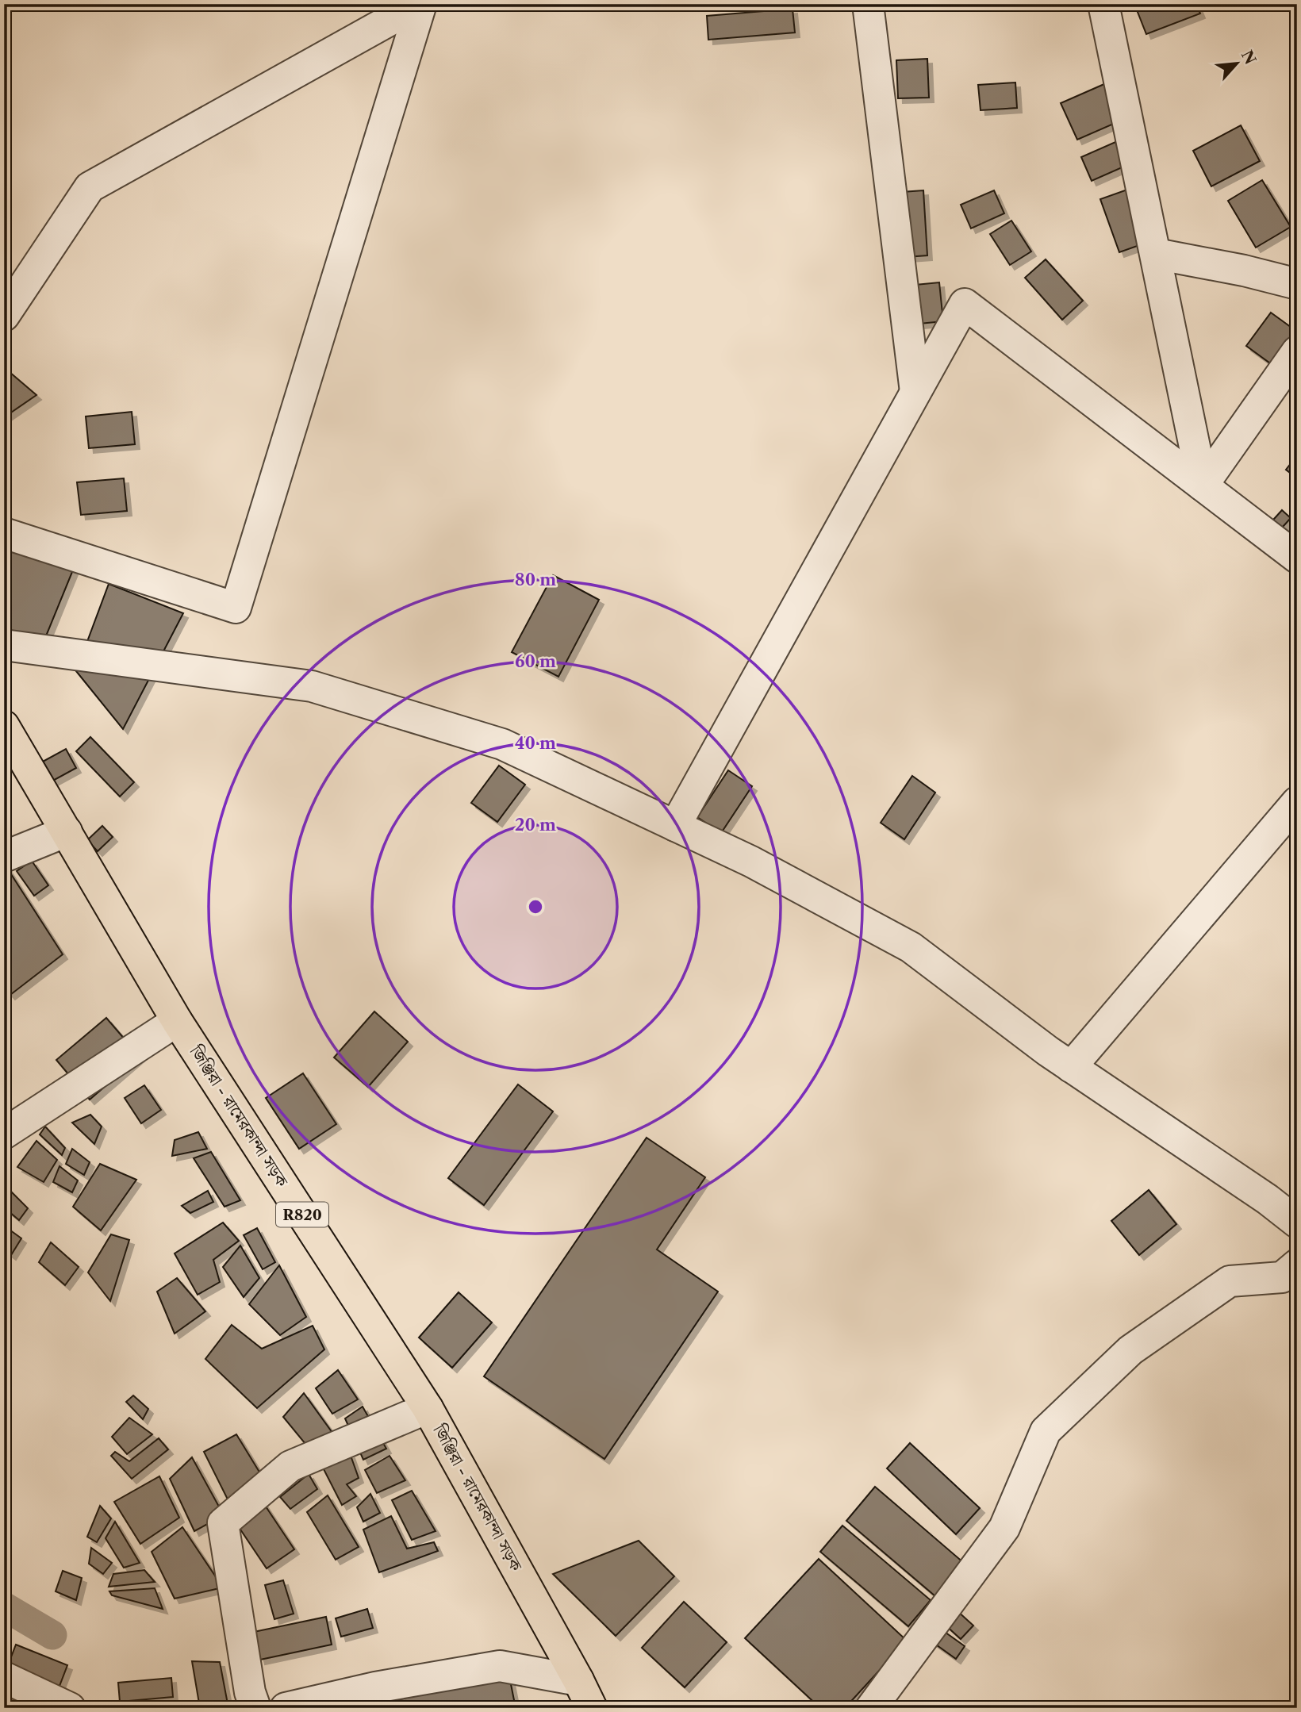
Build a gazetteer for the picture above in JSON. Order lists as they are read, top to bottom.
{
  "streets": {
    "main road": ["জিঞ্জিরা - রামেরকান্দা সড়ক", "R820"]
  },
  "north": "top right",
  "rings": [
    "80 m",
    "60 m",
    "40 m",
    "20 m"
  ]
}
